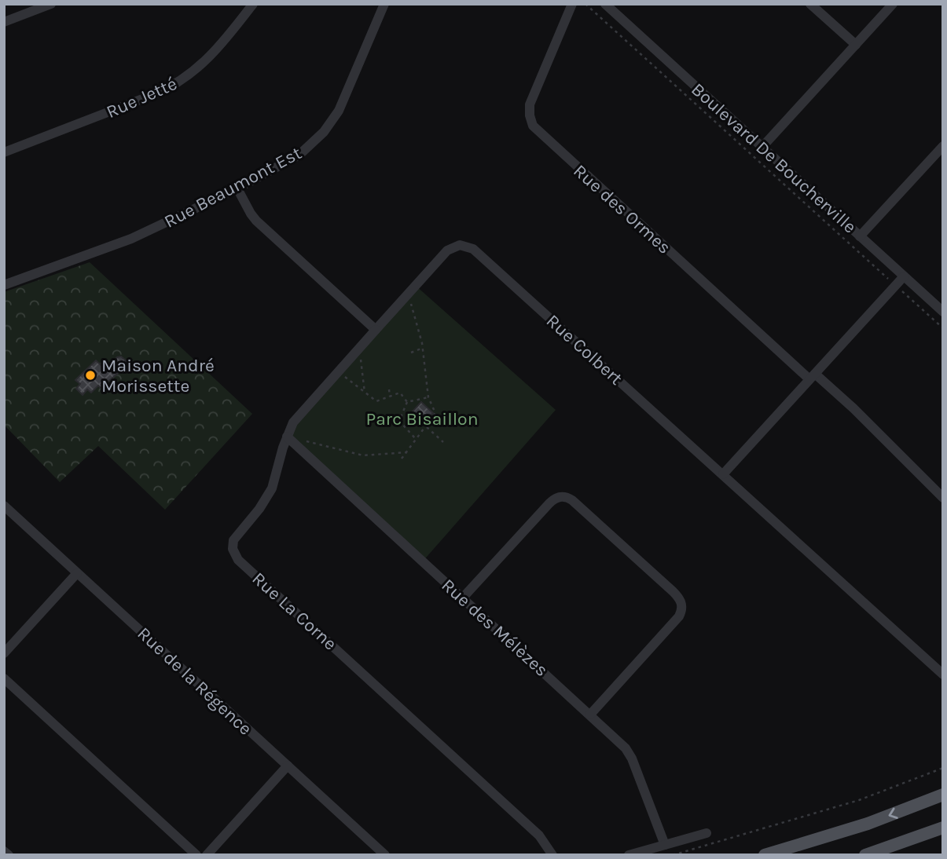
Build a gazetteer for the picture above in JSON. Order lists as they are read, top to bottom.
{
  "streets": {
    "street": [
      "Rue Jetté",
      "Boulevard De Boucherville",
      "Rue Beaumont Est",
      "Rue des Ormes",
      "Rue Colbert",
      "Rue La Corne",
      "Rue des Mélèzes",
      "Rue de la Régence"
    ]
  },
  "crossings": [
    ["Rue Colbert", "Rue La Corne"],
    ["Rue La Corne", "Rue des Mélèzes"]
  ],
  "parks": ["Parc Bisaillon"],
  "places": ["Maison André Morissette"]
}
